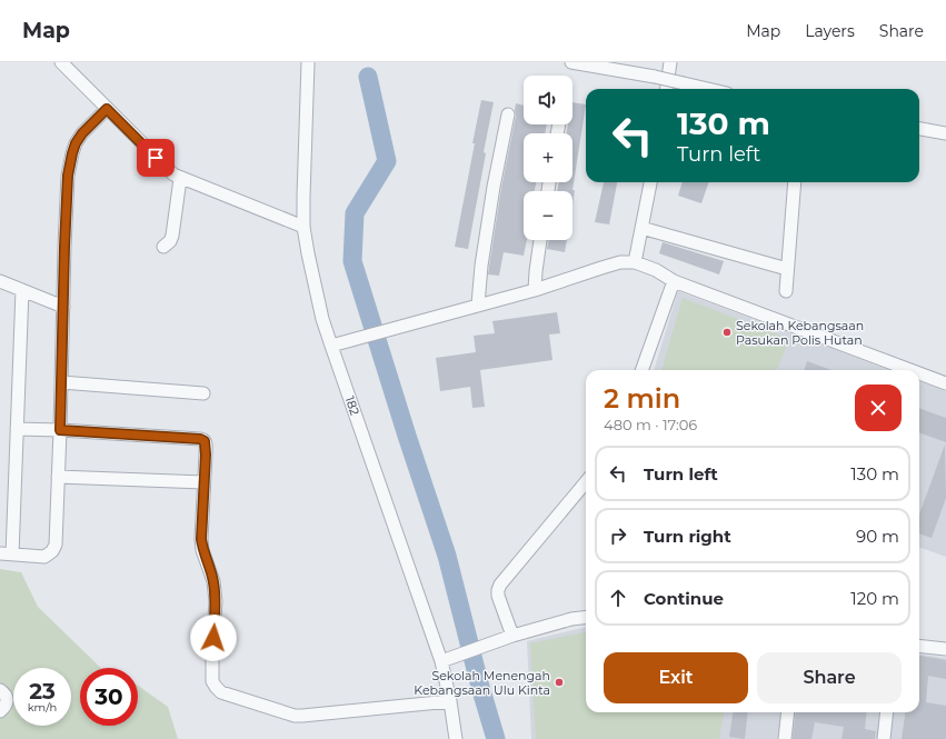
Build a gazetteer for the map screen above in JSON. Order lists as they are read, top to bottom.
{
  "streets": {
    "street": ["182"]
  },
  "places": ["Sekolah Kebangsaan Pasukan Polis Hutan", "Sekolah Menengah Kebangsaan Ulu Kinta"],
  "page": {
    "header": "Map",
    "nav": ["Map", "Layers", "Share"],
    "map_buttons": ["+", "−"],
    "turn": ["130 m", "Turn left"],
    "heading": ["2 min", "480 m · 17:06"],
    "list": [
      {
        "name": "Turn left",
        "value": "130 m"
      },
      {
        "name": "Turn right",
        "value": "90 m"
      },
      {
        "name": "Continue",
        "value": "120 m"
      }
    ],
    "buttons": ["Exit", "Share"],
    "speed": "23 km/h",
    "limit": "30"
  }
}
